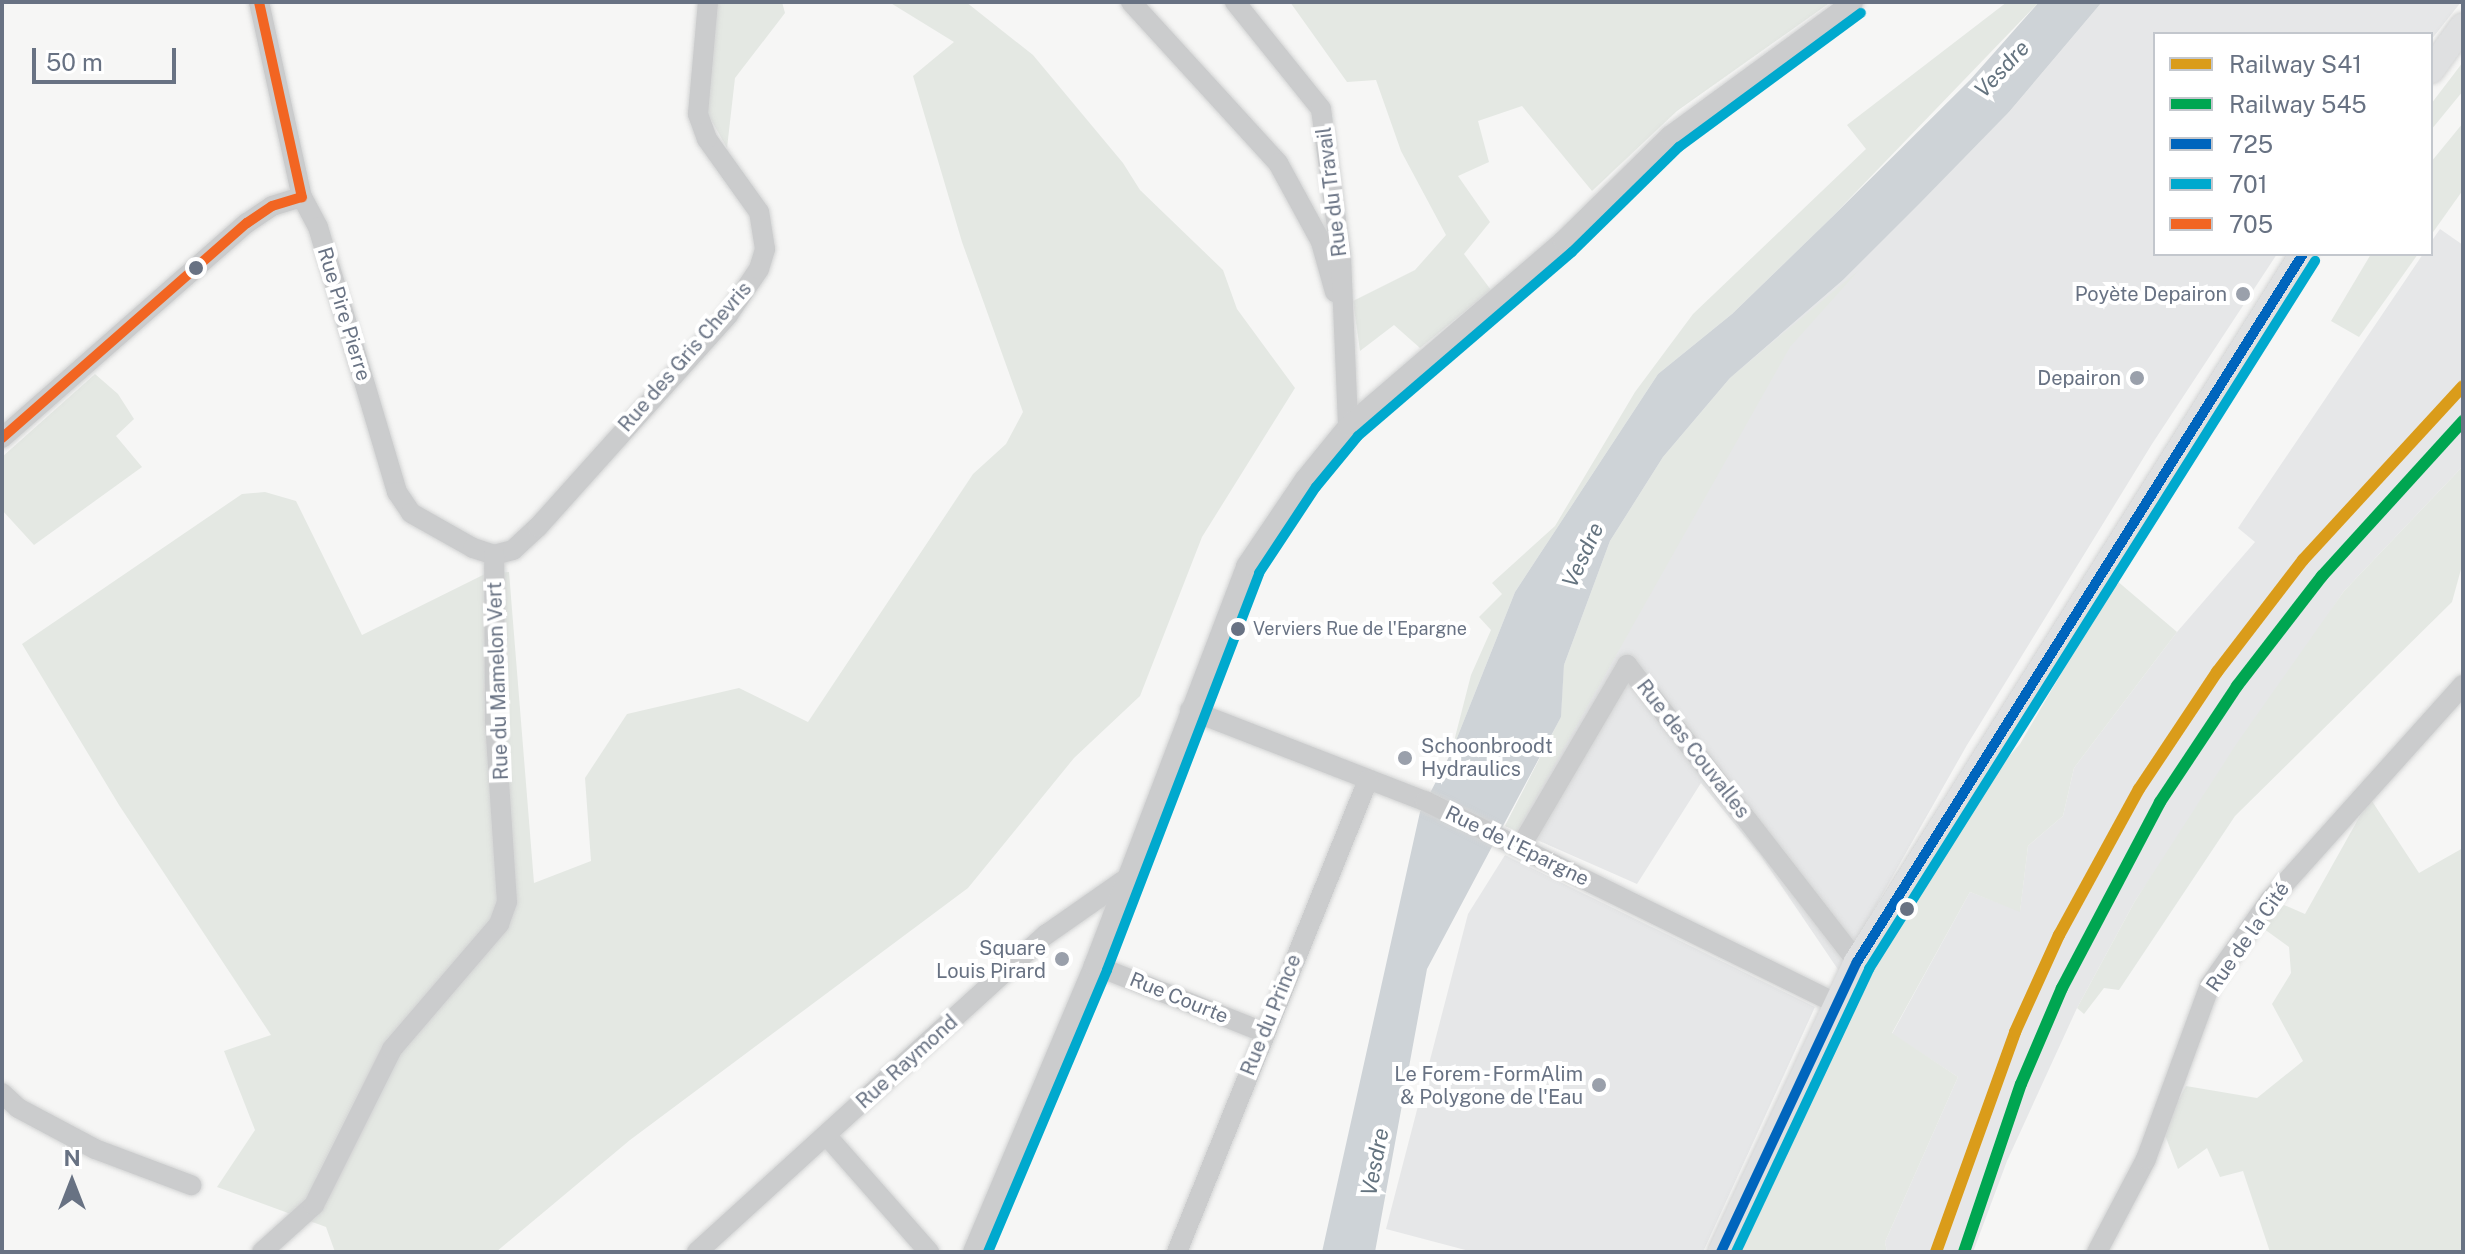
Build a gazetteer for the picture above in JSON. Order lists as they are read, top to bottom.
{
  "streets": {
    "street": [
      "Rue du Travail",
      "Rue Pire Pierre",
      "Rue des Gris Chevris",
      "Rue du Mamelon Vert",
      "Rue des Couvalles",
      "Rue de l'Epargne",
      "Rue de la Cité",
      "Rue Courte",
      "Rue du Prince",
      "Rue Raymond"
    ]
  },
  "crossings": [
    ["Rue Pire Pierre", "Rue des Gris Chevris"],
    ["Rue Pire Pierre", "Rue du Mamelon Vert"],
    ["Rue des Gris Chevris", "Rue du Mamelon Vert"],
    ["Rue des Couvalles", "Rue de l'Epargne"],
    ["Rue de l'Epargne", "Rue du Prince"],
    ["Rue Courte", "Rue du Prince"]
  ],
  "water": ["Vesdre"],
  "places": [
    "Poyète Depairon",
    "Depairon",
    "Verviers Rue de l'Epargne",
    "Schoonbroodt Hydraulics",
    "Square Louis Pirard",
    "Le Forem - FormAlim & Polygone de l'Eau"
  ],
  "lines": [
    "transit line 705",
    "transit line 701",
    "transit line 725",
    "rail line S41",
    "rail line 545"
  ],
  "legend": [
    "Railway S41",
    "Railway 545",
    "725",
    "701",
    "705"
  ],
  "scale_bar": "50 m",
  "north": "top"
}
